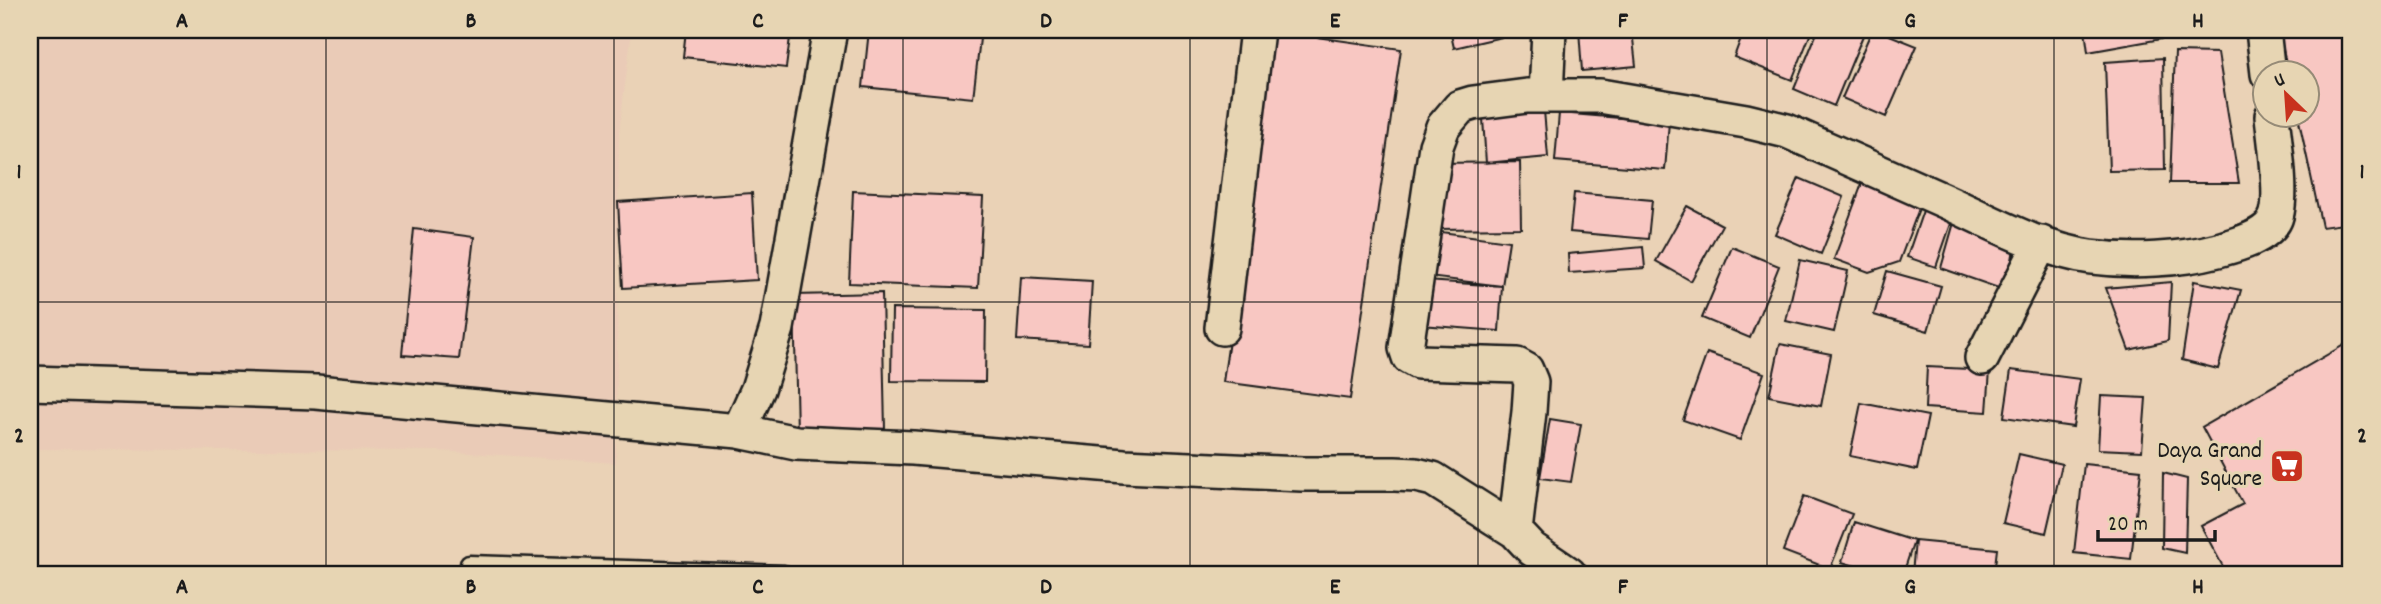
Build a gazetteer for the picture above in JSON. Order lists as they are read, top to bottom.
{
  "places": {
    "supermarket": ["Daya Grand Square"]
  },
  "scale_bar": "20 m",
  "north": "top left",
  "grid": {
    "columns": [
      "A",
      "B",
      "C",
      "D",
      "E",
      "F",
      "G",
      "H"
    ],
    "rows": ["1", "2"]
  }
}
